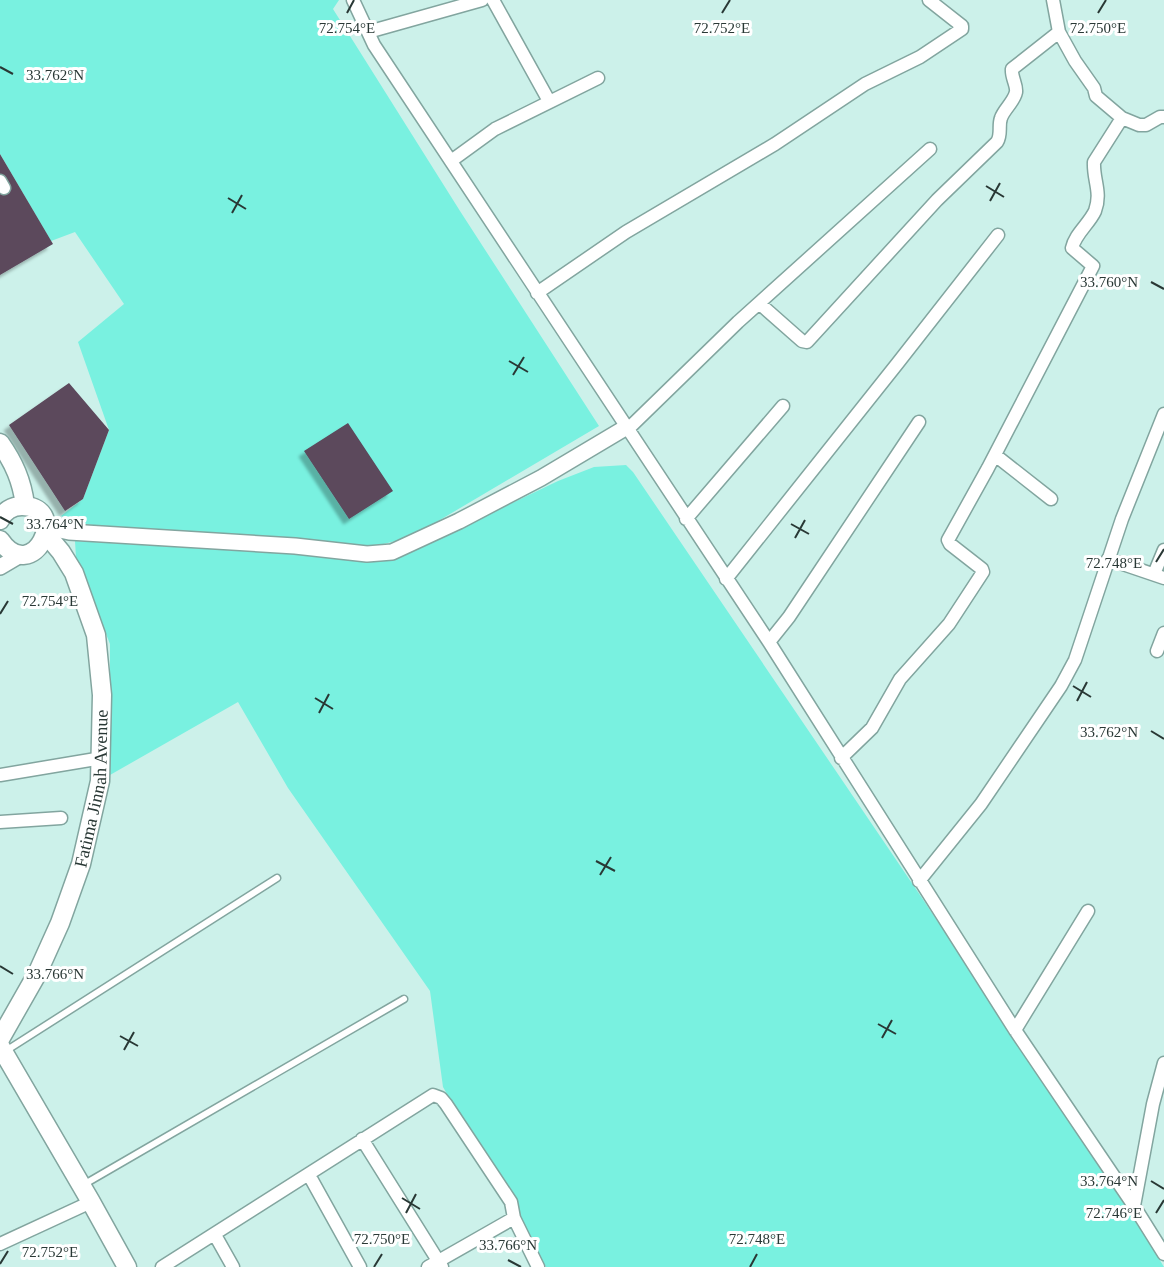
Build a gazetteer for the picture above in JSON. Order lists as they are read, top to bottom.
{
  "streets": {
    "main road": ["Fatima Jinnah Avenue"]
  },
  "coordinates": [
    "72.754°E",
    "72.752°E",
    "72.750°E",
    "33.762°N",
    "33.760°N",
    "33.764°N",
    "72.748°E",
    "33.766°N",
    "72.746°E"
  ]
}
